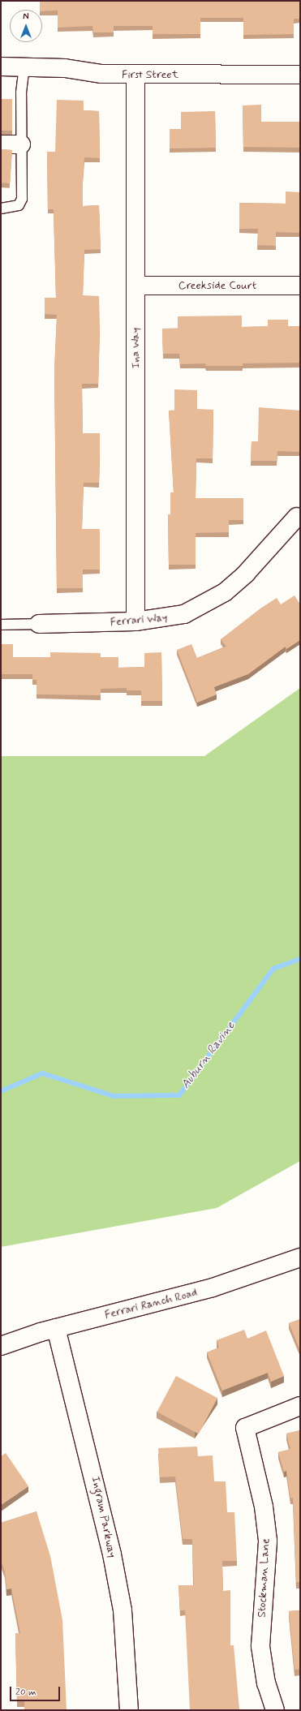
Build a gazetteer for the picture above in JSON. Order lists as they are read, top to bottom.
{
  "streets": {
    "street": [
      "First Street",
      "Creekside Court",
      "Ina Way",
      "Ferrari Way",
      "Ferrari Ranch Road",
      "Ingram Parkway",
      "Stockman Lane"
    ]
  },
  "crossings": [
    ["First Street", "Ina Way"],
    ["Creekside Court", "Ina Way"],
    ["Ina Way", "Ferrari Way"],
    ["Ferrari Ranch Road", "Ingram Parkway"]
  ],
  "water": ["Auburn Ravine"],
  "scale_bar": "20 m",
  "north": "top"
}
